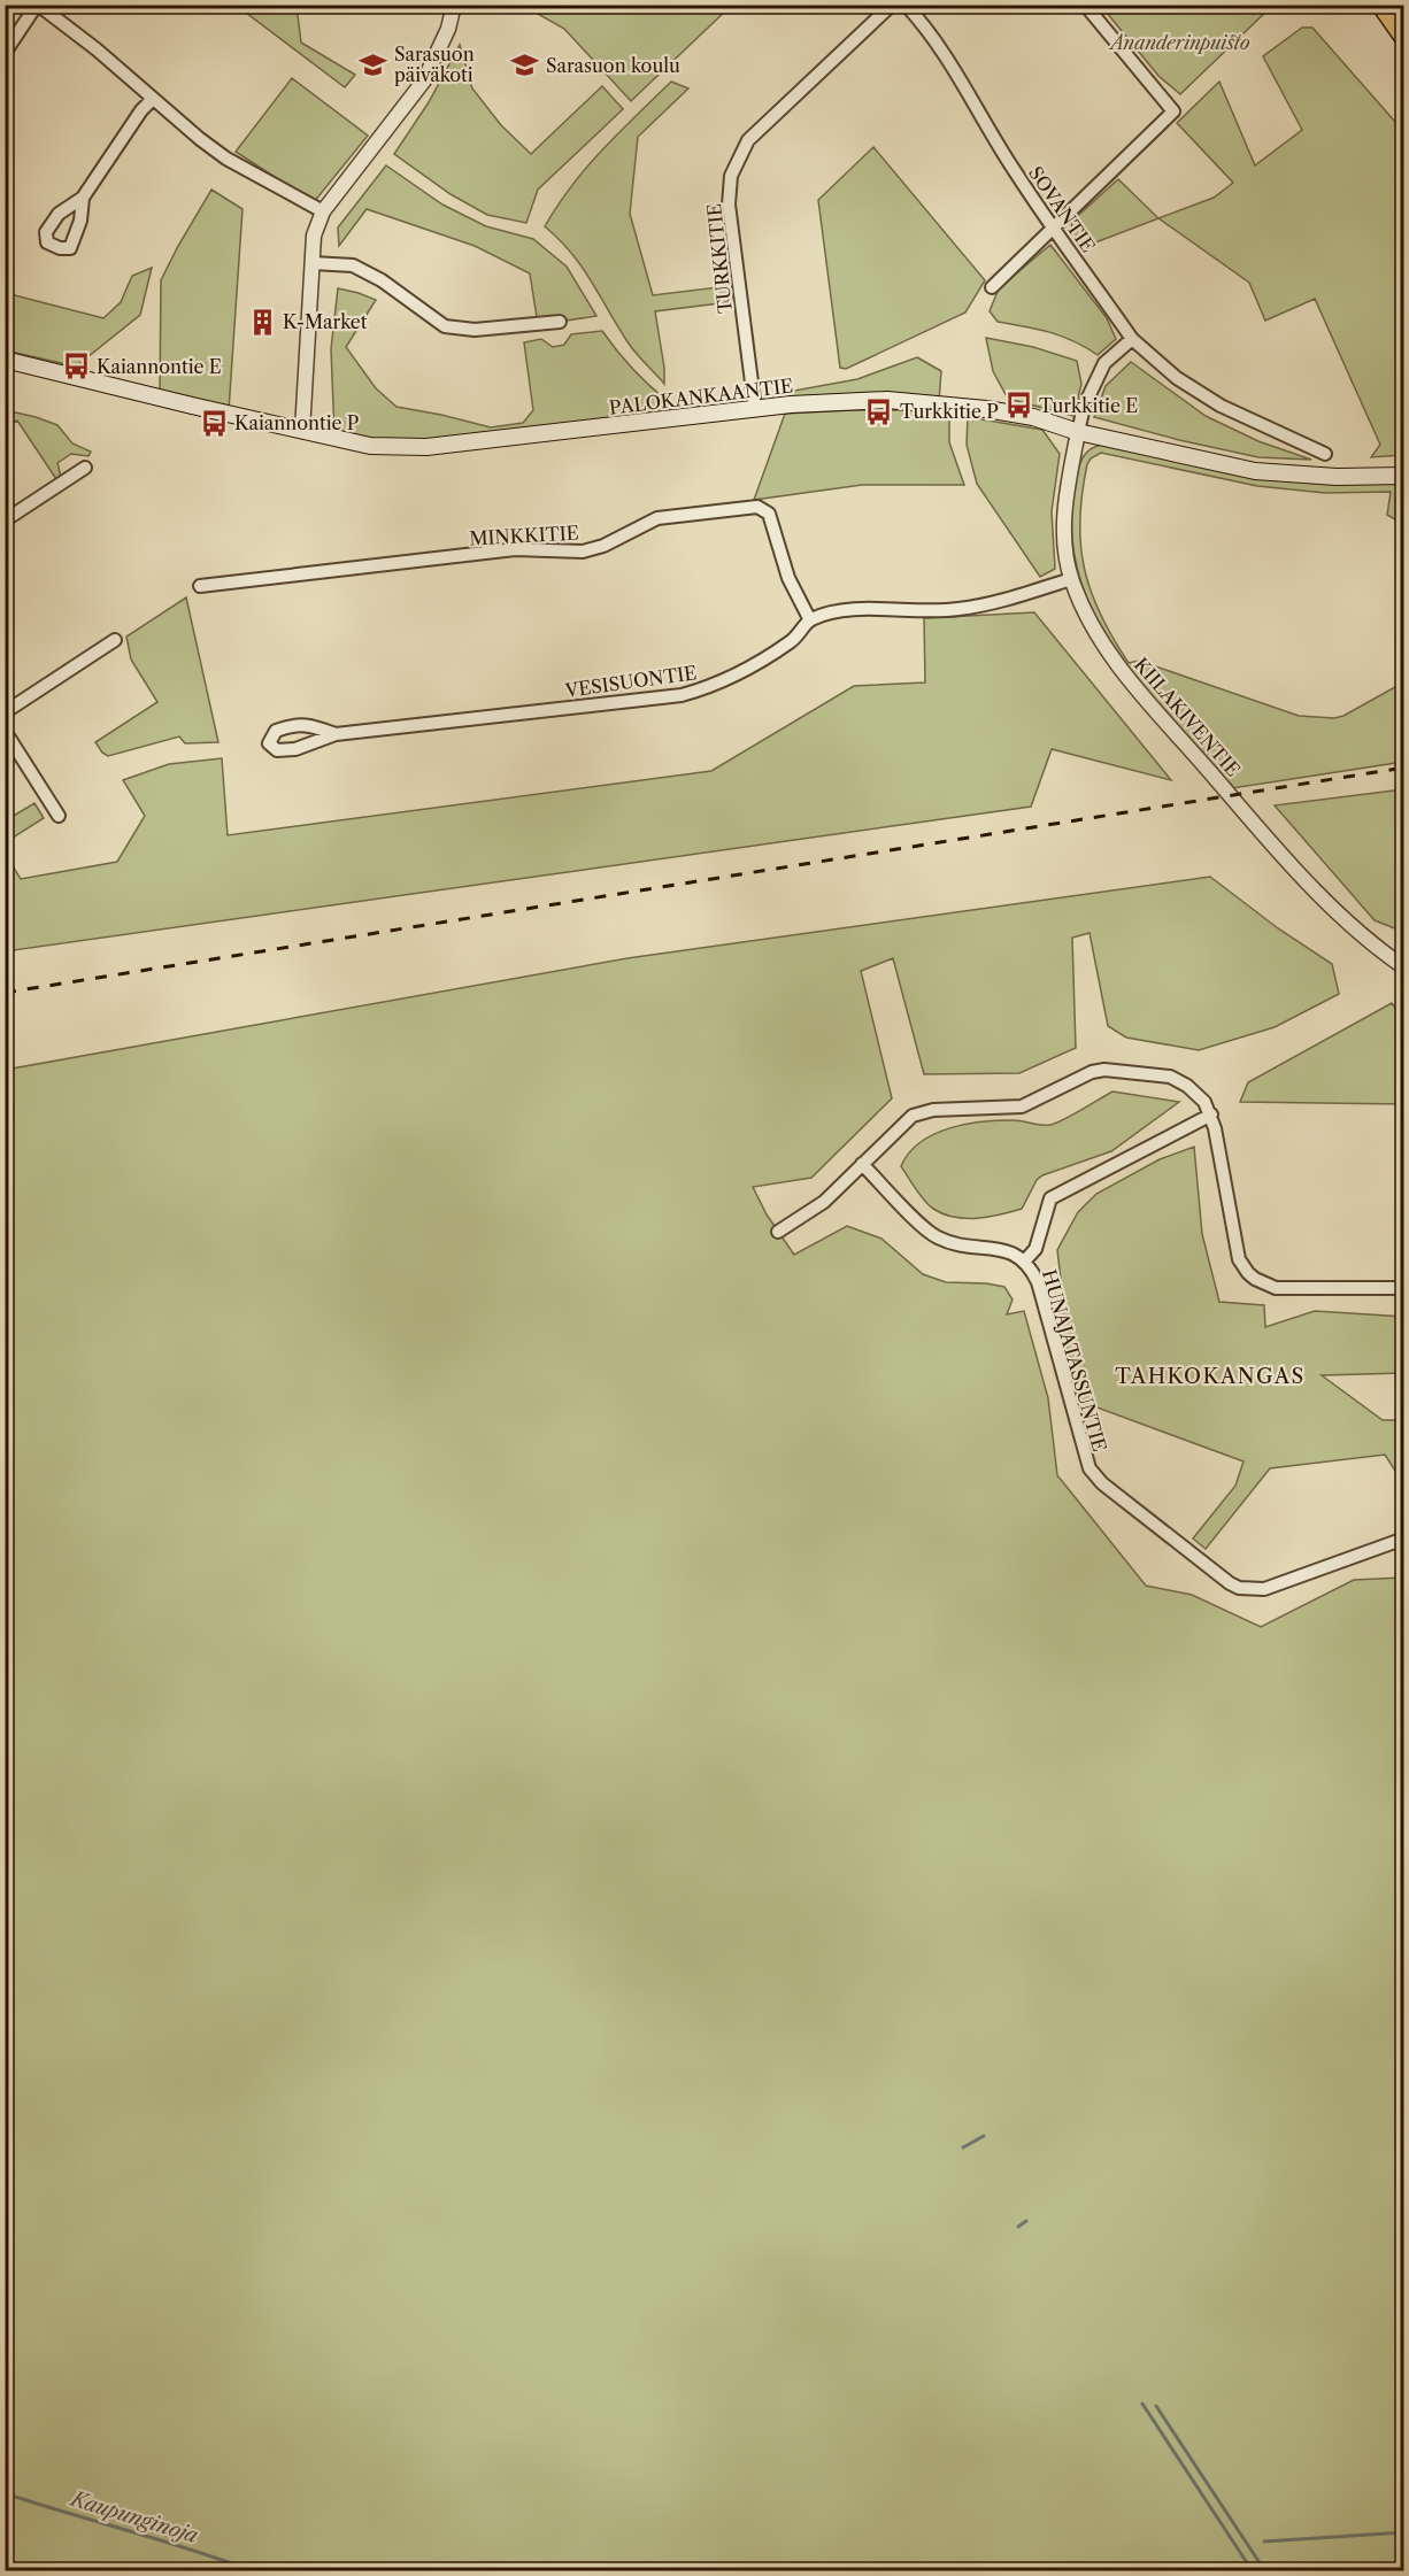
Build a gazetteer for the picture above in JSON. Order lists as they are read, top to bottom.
{
  "streets": {
    "main road": ["PALOKANKAANTIE"],
    "street": [
      "SOVANTIE",
      "TURKKITIE",
      "MINKKITIE",
      "VESISUONTIE",
      "KIILAKIVENTIE",
      "HUNAJATASSUNTIE"
    ]
  },
  "crossings": [
    ["TURKKITIE", "PALOKANKAANTIE"],
    ["PALOKANKAANTIE", "KIILAKIVENTIE"],
    ["MINKKITIE", "VESISUONTIE"]
  ],
  "districts": ["TAHKOKANGAS"],
  "water": ["Kaupunginoja"],
  "parks": ["Ananderinpuisto"],
  "places": {
    "school or university": ["Sarasuon päiväkoti", "Sarasuon koulu"],
    "building": ["K-Market"],
    "bus stop": [
      "Kaiannontie E",
      "Turkkitie E",
      "Turkkitie P",
      "Kaiannontie P"
    ]
  }
}
